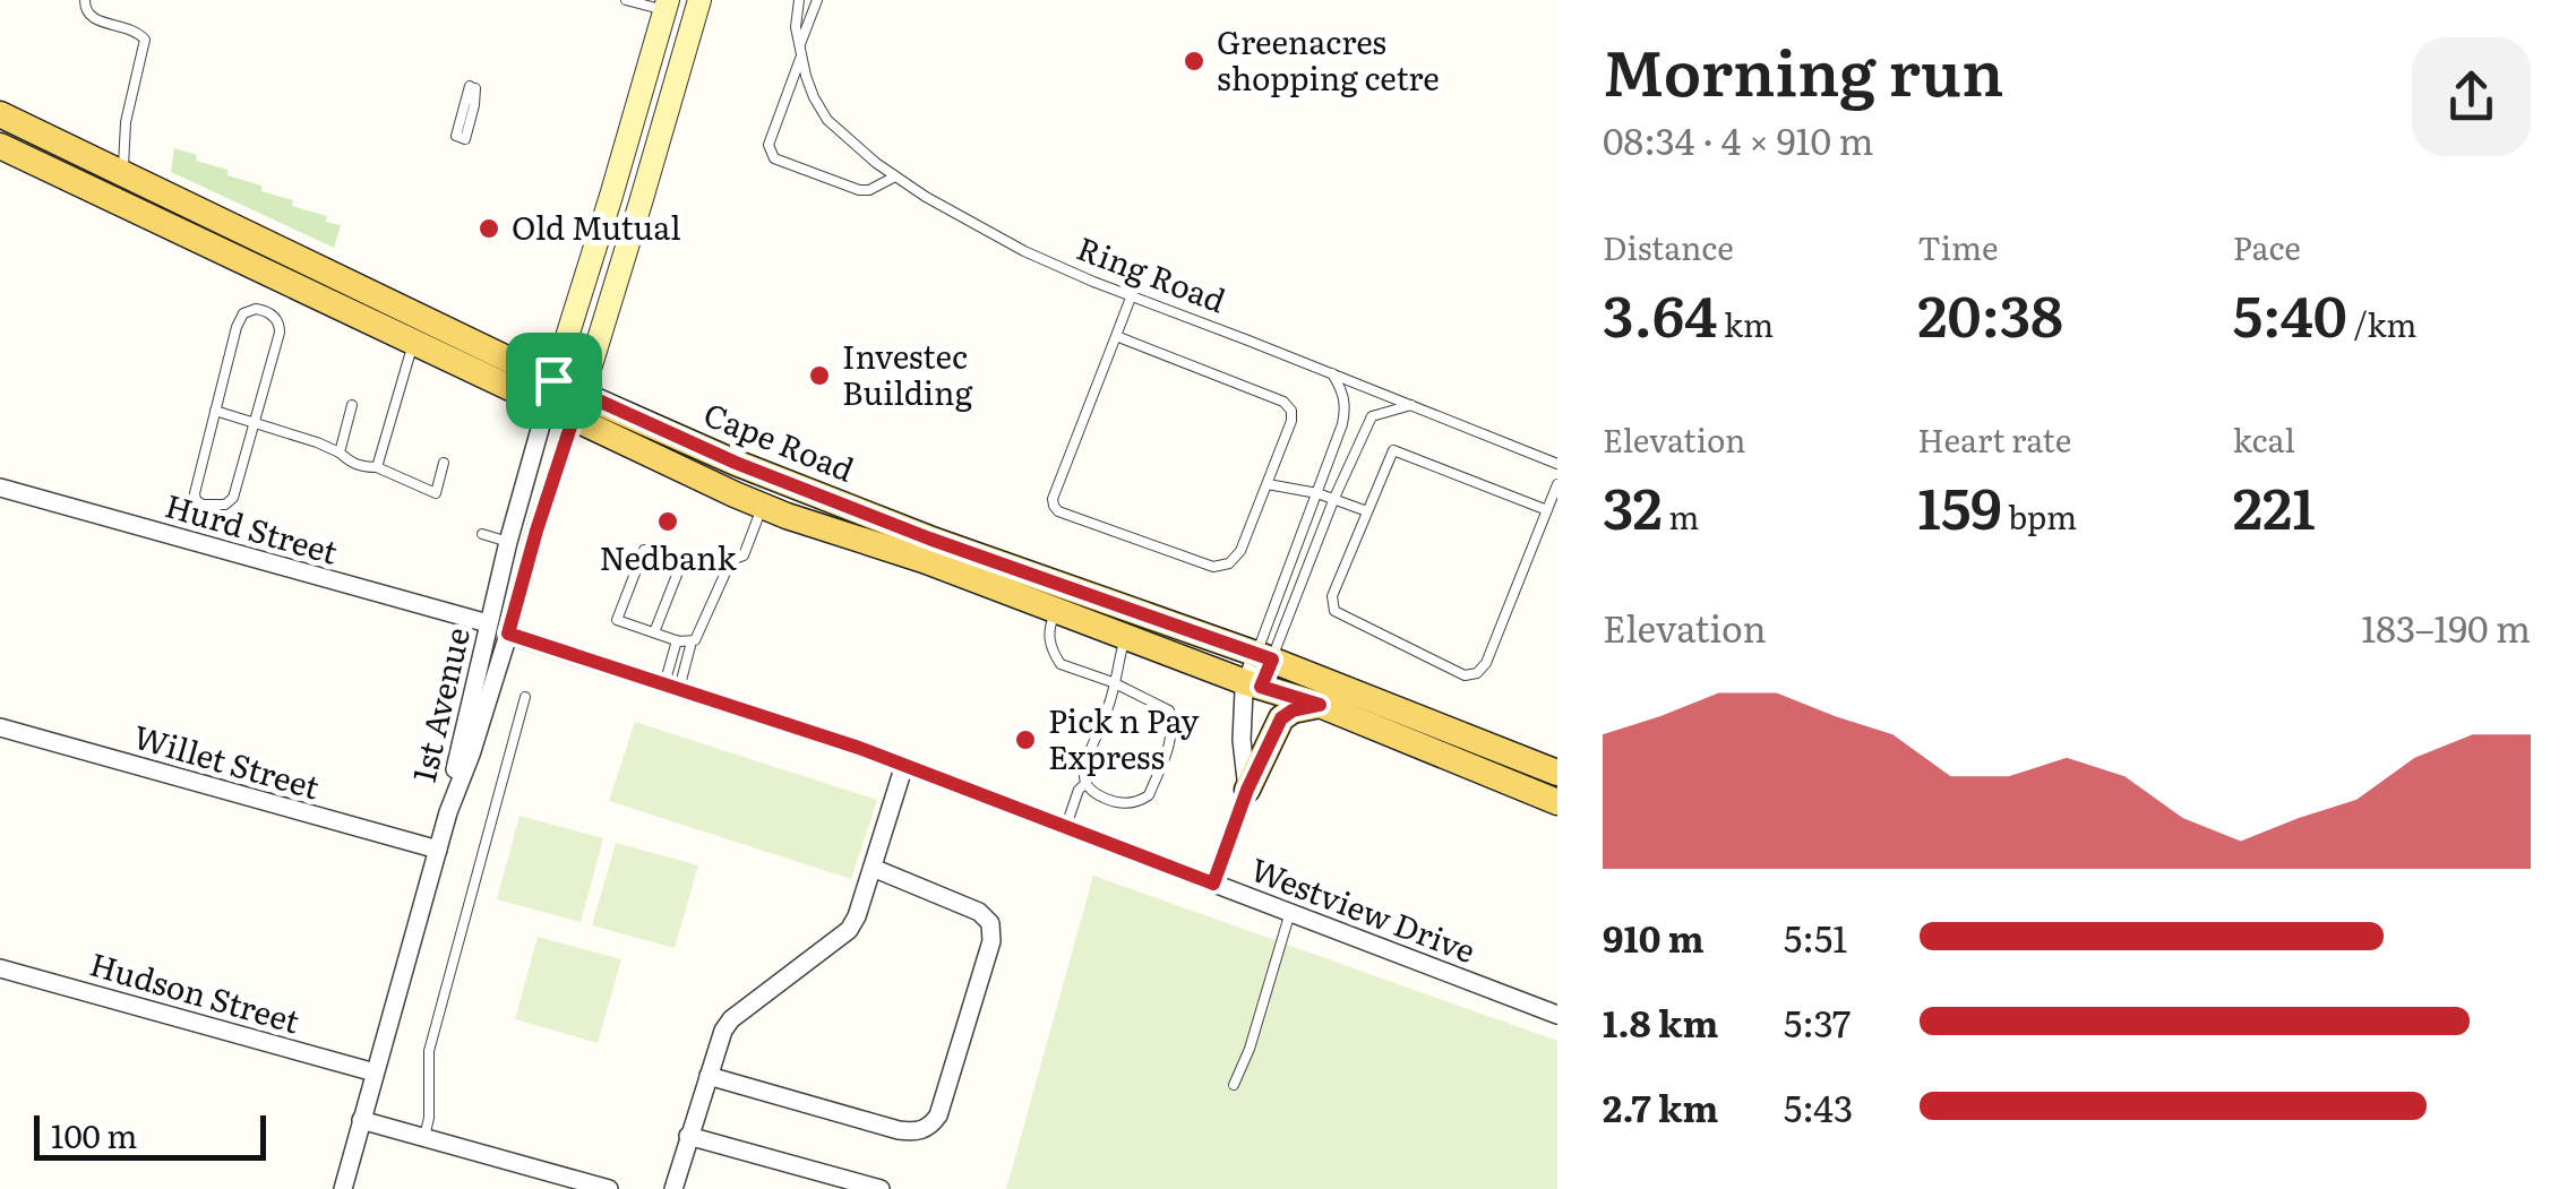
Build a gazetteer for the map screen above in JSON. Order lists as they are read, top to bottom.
{
  "streets": {
    "main road": ["Cape Road"],
    "street": [
      "Hurd Street",
      "1st Avenue",
      "Willet Street",
      "Westview Drive",
      "Hudson Street"
    ],
    "lane": ["Ring Road"]
  },
  "crossings": [
    ["Cape Road", "1st Avenue"],
    ["Hurd Street", "1st Avenue"],
    ["1st Avenue", "Westview Drive"]
  ],
  "places": [
    "Greenacres shopping cetre",
    "Old Mutual",
    "Investec Building",
    "Nedbank",
    "Pick n Pay Express"
  ],
  "scale_bar": "100 m",
  "page": {
    "heading": ["Morning run", "08:34 · 4 × 910 m"],
    "stats": [
      ["Distance", "3.64 km"],
      ["Time", "20:38"],
      ["Pace", "5:40 /km"],
      ["Elevation", "32 m"],
      ["Heart rate", "159 bpm"],
      ["kcal", "221"]
    ],
    "chart": ["Elevation", "183–190 m"],
    "list": [
      {
        "name": "910 m",
        "note": "5:51"
      },
      {
        "name": "1.8 km",
        "note": "5:37"
      },
      {
        "name": "2.7 km",
        "note": "5:43"
      }
    ],
    "scale": "100 m"
  }
}
